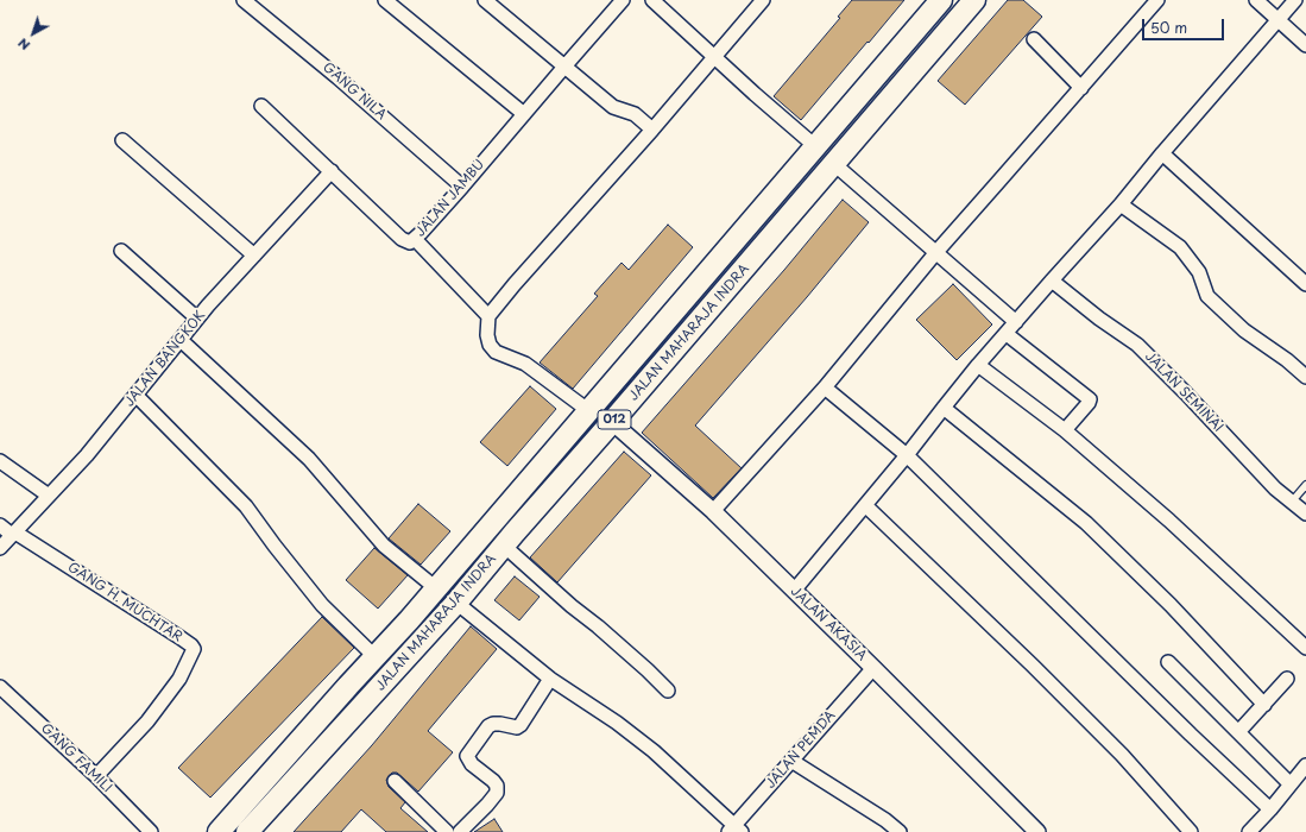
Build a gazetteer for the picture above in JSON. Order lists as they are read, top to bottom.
{
  "streets": {
    "highway": ["JALAN MAHARAJA INDRA", "012"],
    "street": [
      "GANG NILA",
      "JALAN JAMBU",
      "JALAN BANGKOK",
      "JALAN SEMINAI",
      "GANG H. MUCHTAR",
      "JALAN AKASIA",
      "JALAN PEMDA",
      "GANG FAMILI"
    ]
  },
  "crossings": [
    ["GANG NILA", "JALAN JAMBU"],
    ["JALAN JAMBU", "JALAN BANGKOK"],
    ["JALAN MAHARAJA INDRA", "JALAN AKASIA"],
    ["JALAN BANGKOK", "GANG H. MUCHTAR"],
    ["GANG H. MUCHTAR", "GANG FAMILI"],
    ["JALAN AKASIA", "JALAN PEMDA"]
  ],
  "scale_bar": "50 m",
  "north": "bottom left"
}
